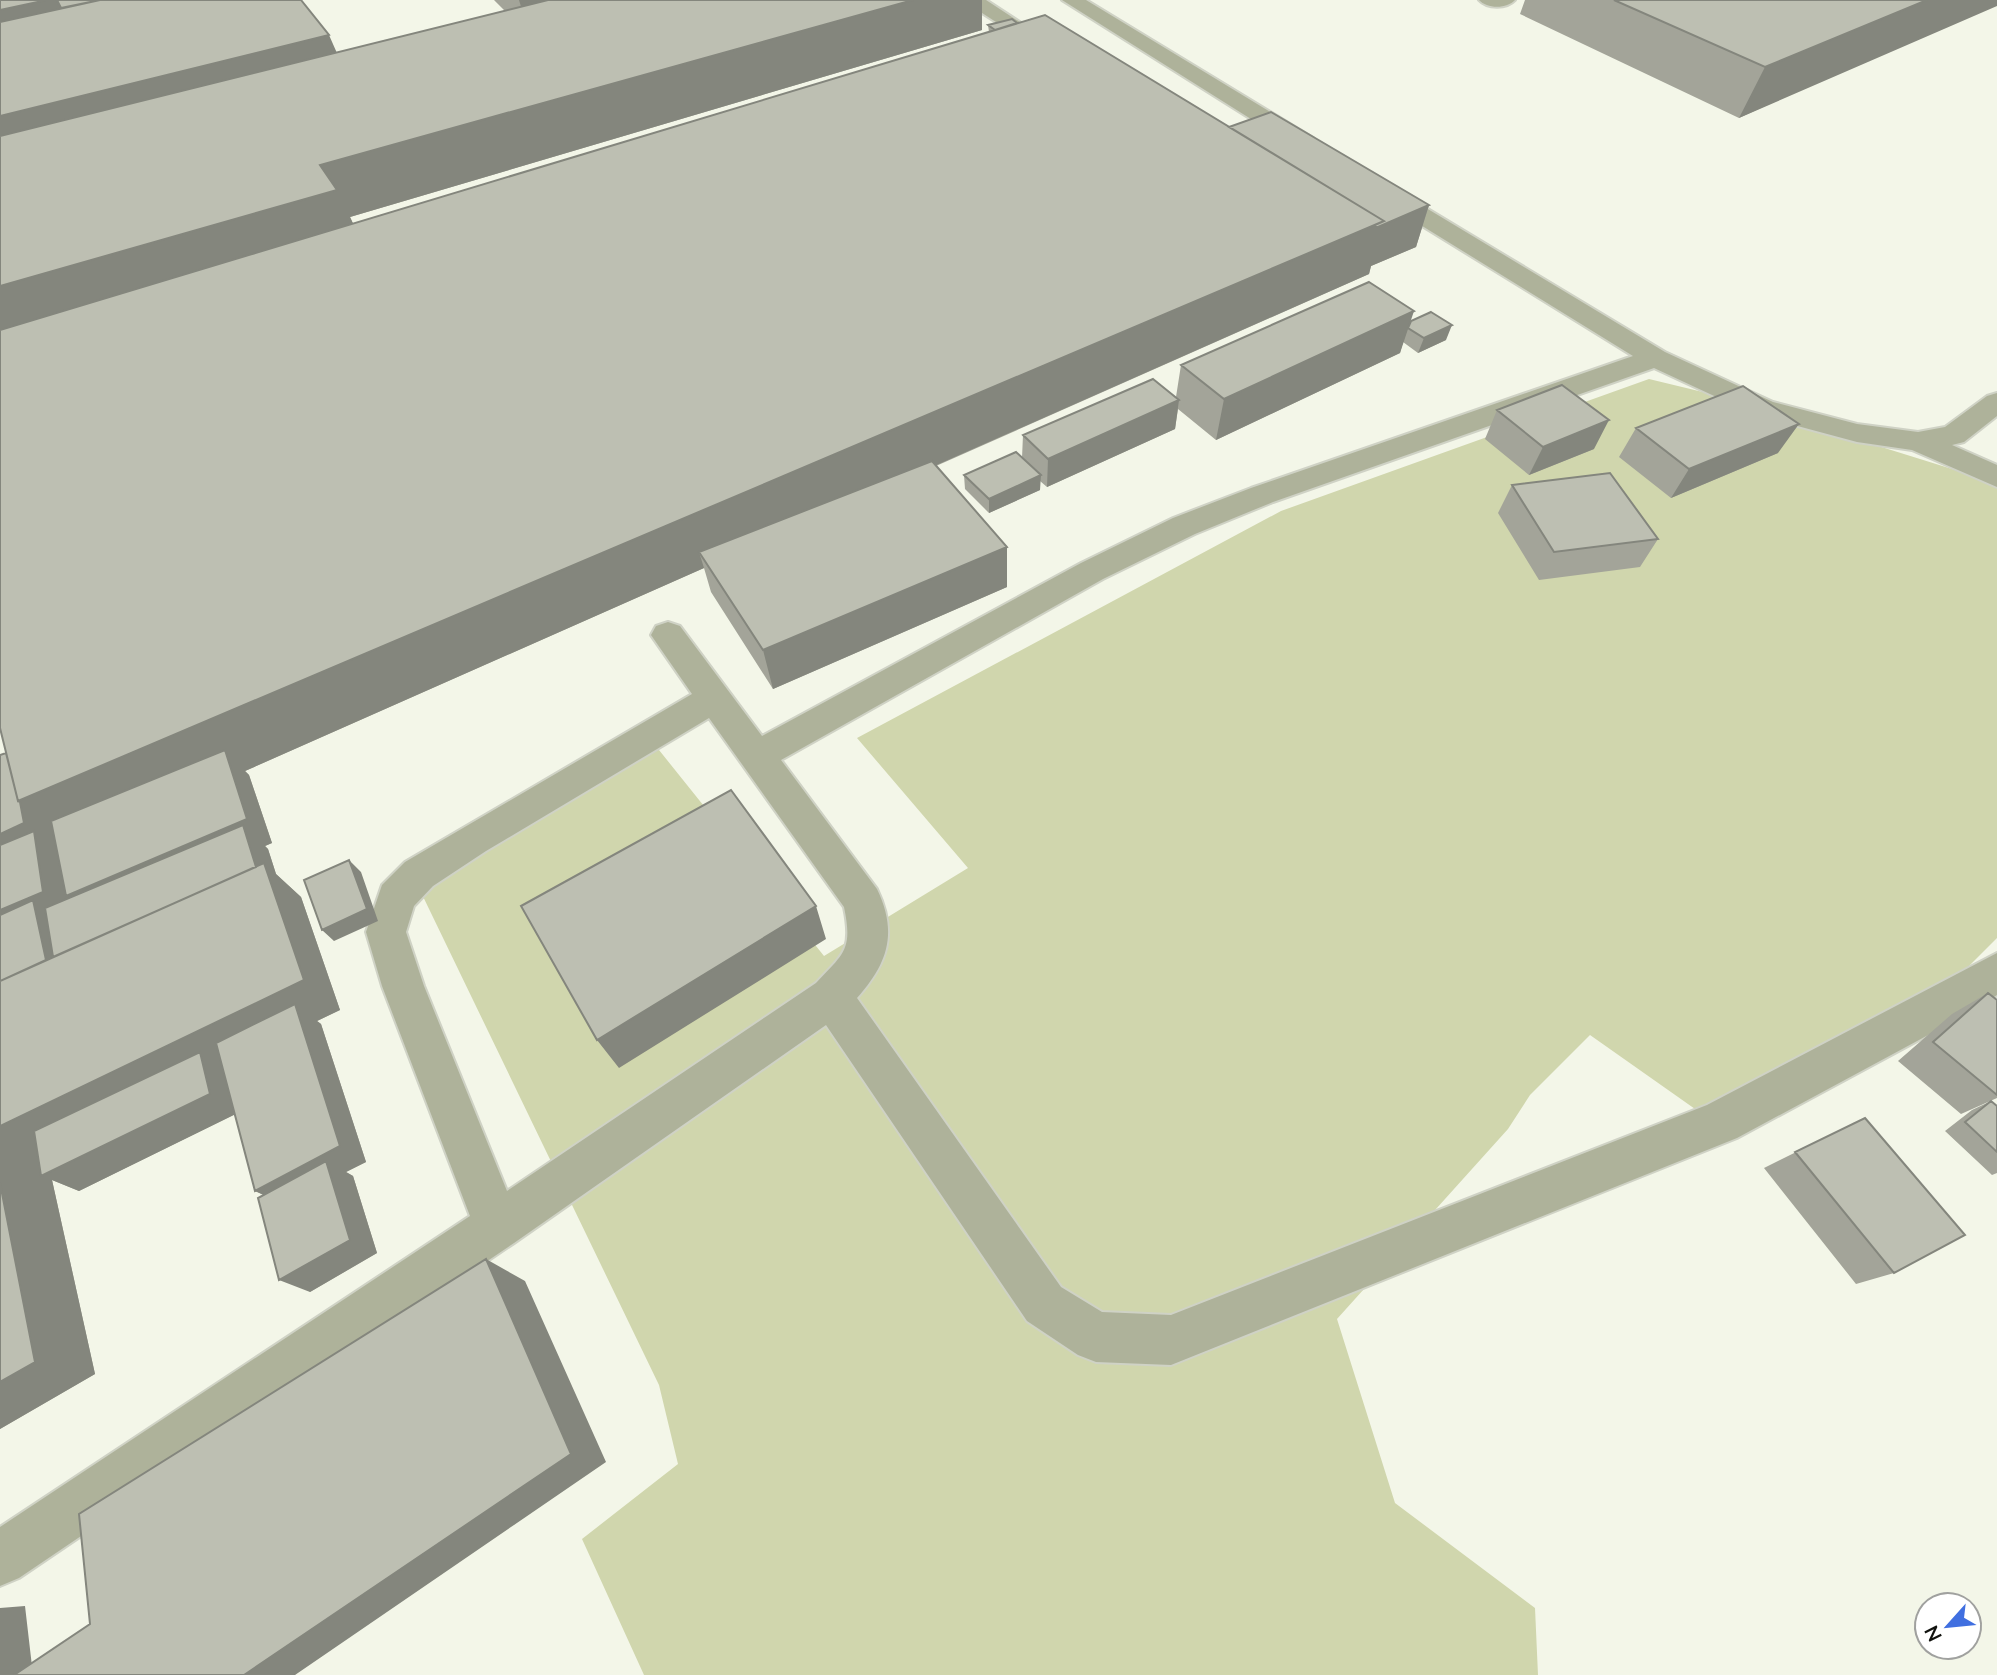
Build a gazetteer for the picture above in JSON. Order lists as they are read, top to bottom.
{
  "north": "bottom left"
}
